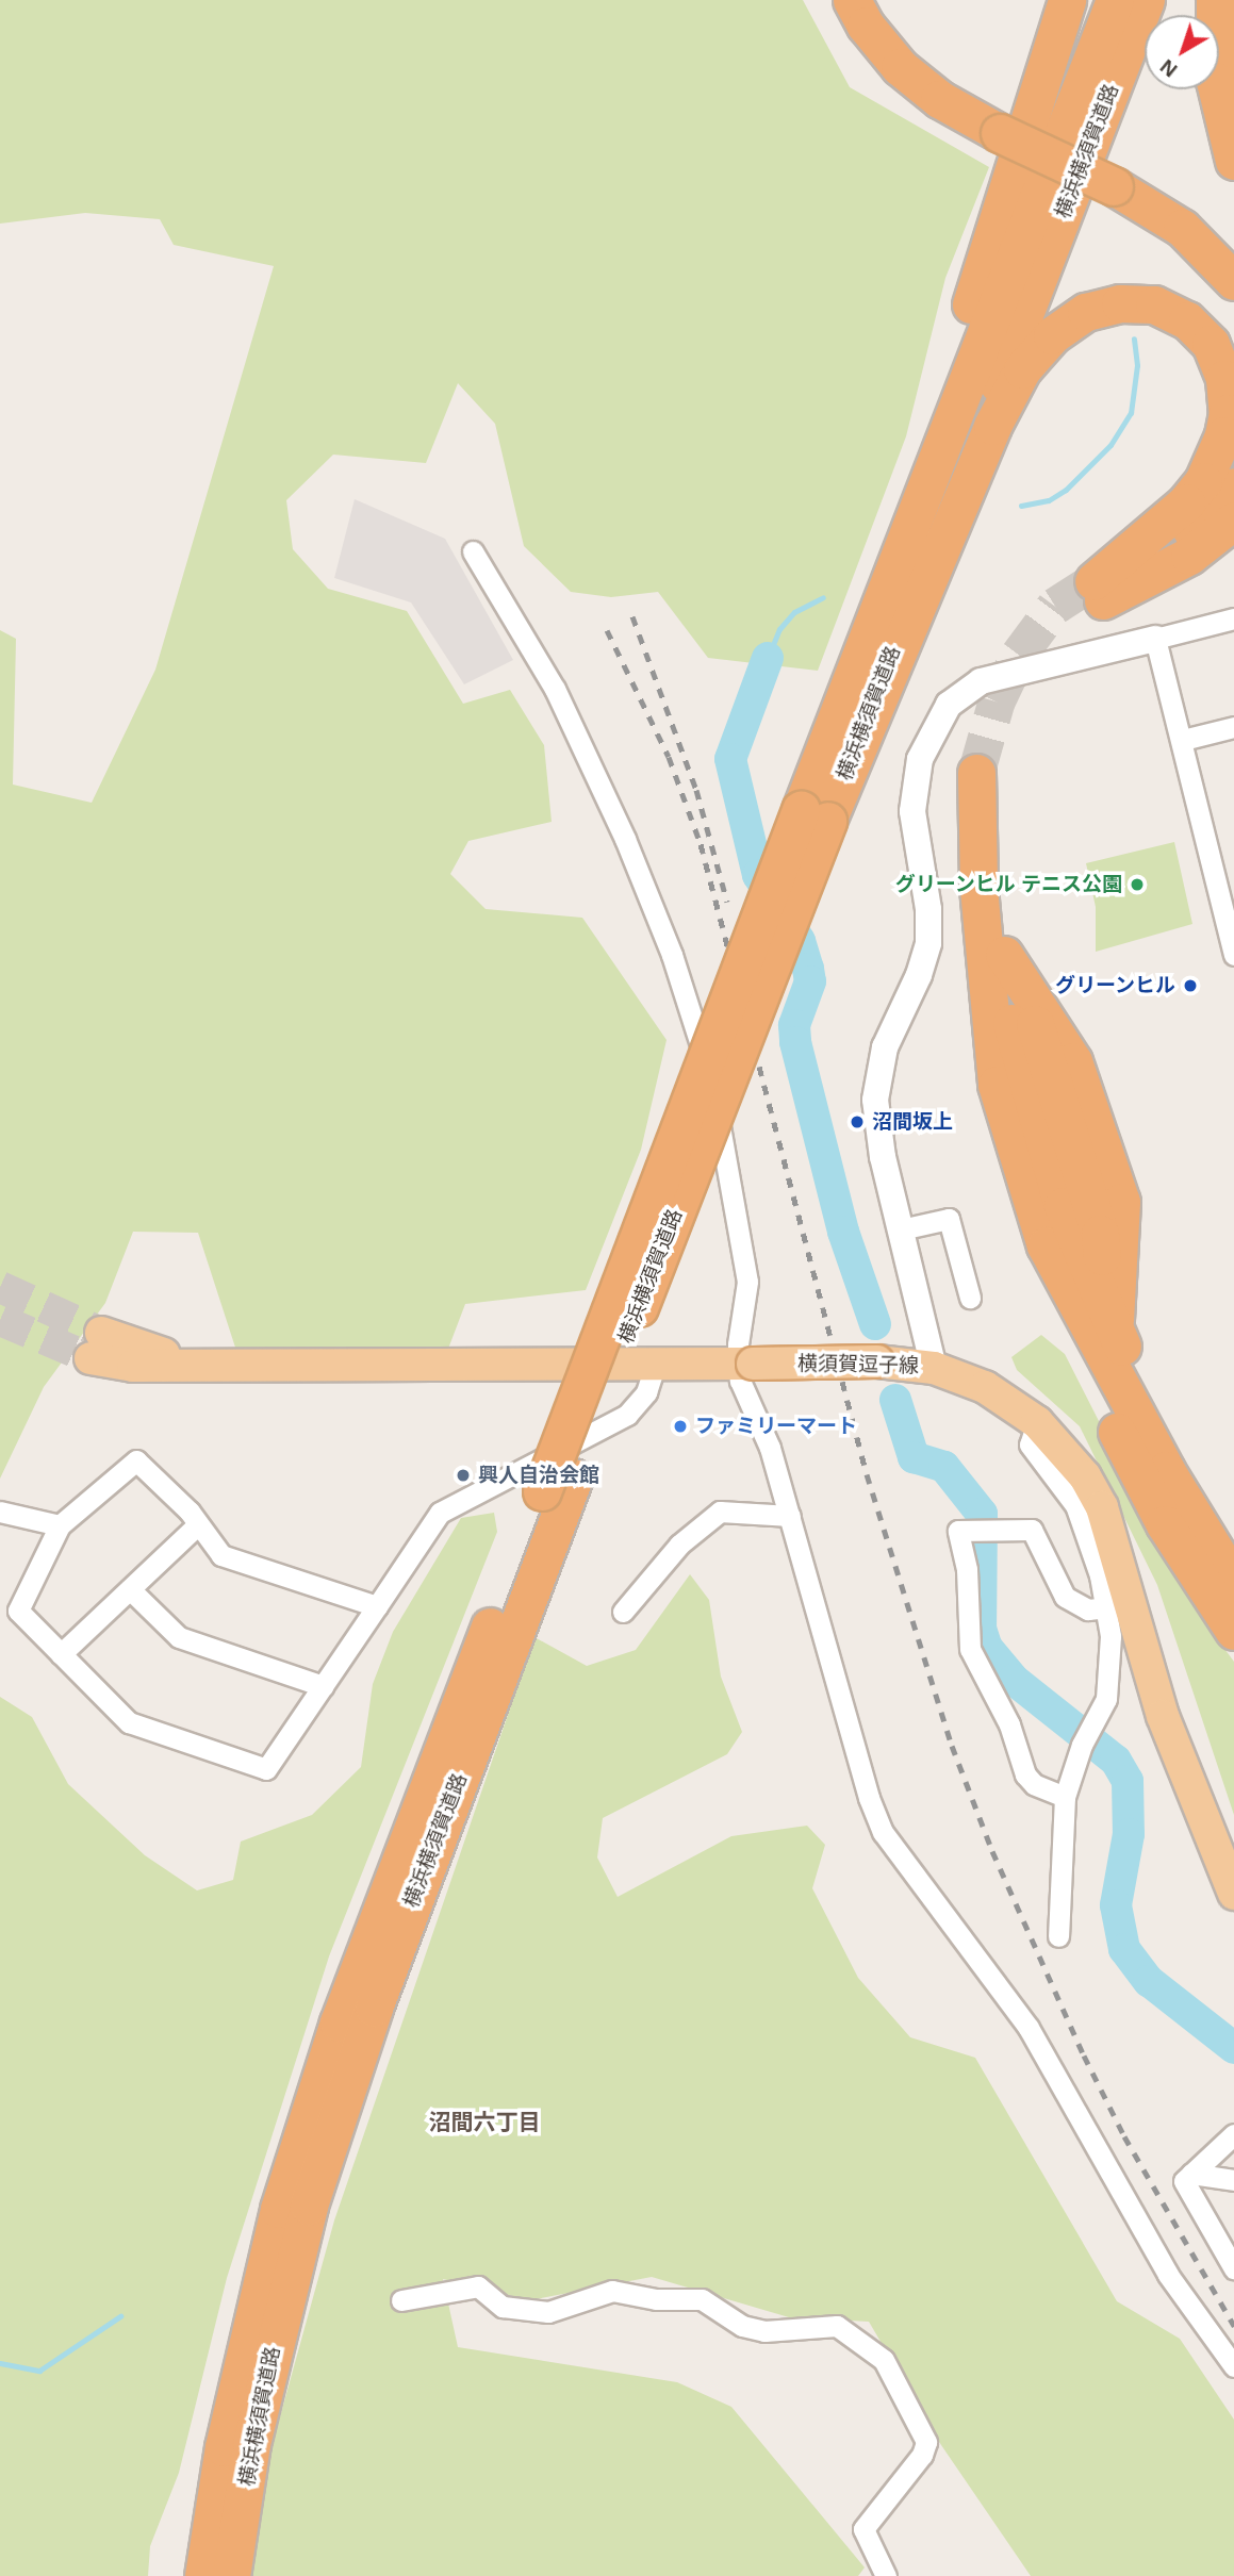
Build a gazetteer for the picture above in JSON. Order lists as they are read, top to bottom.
{
  "streets": {
    "highway": ["横浜横須賀道路"],
    "main road": ["横須賀逗子線"]
  },
  "districts": ["沼間六丁目"],
  "places": [
    "グリーンヒル テニス公園",
    "グリーンヒル",
    "沼間坂上",
    "ファミリーマート",
    "興人自治会館"
  ],
  "north": "bottom left"
}
